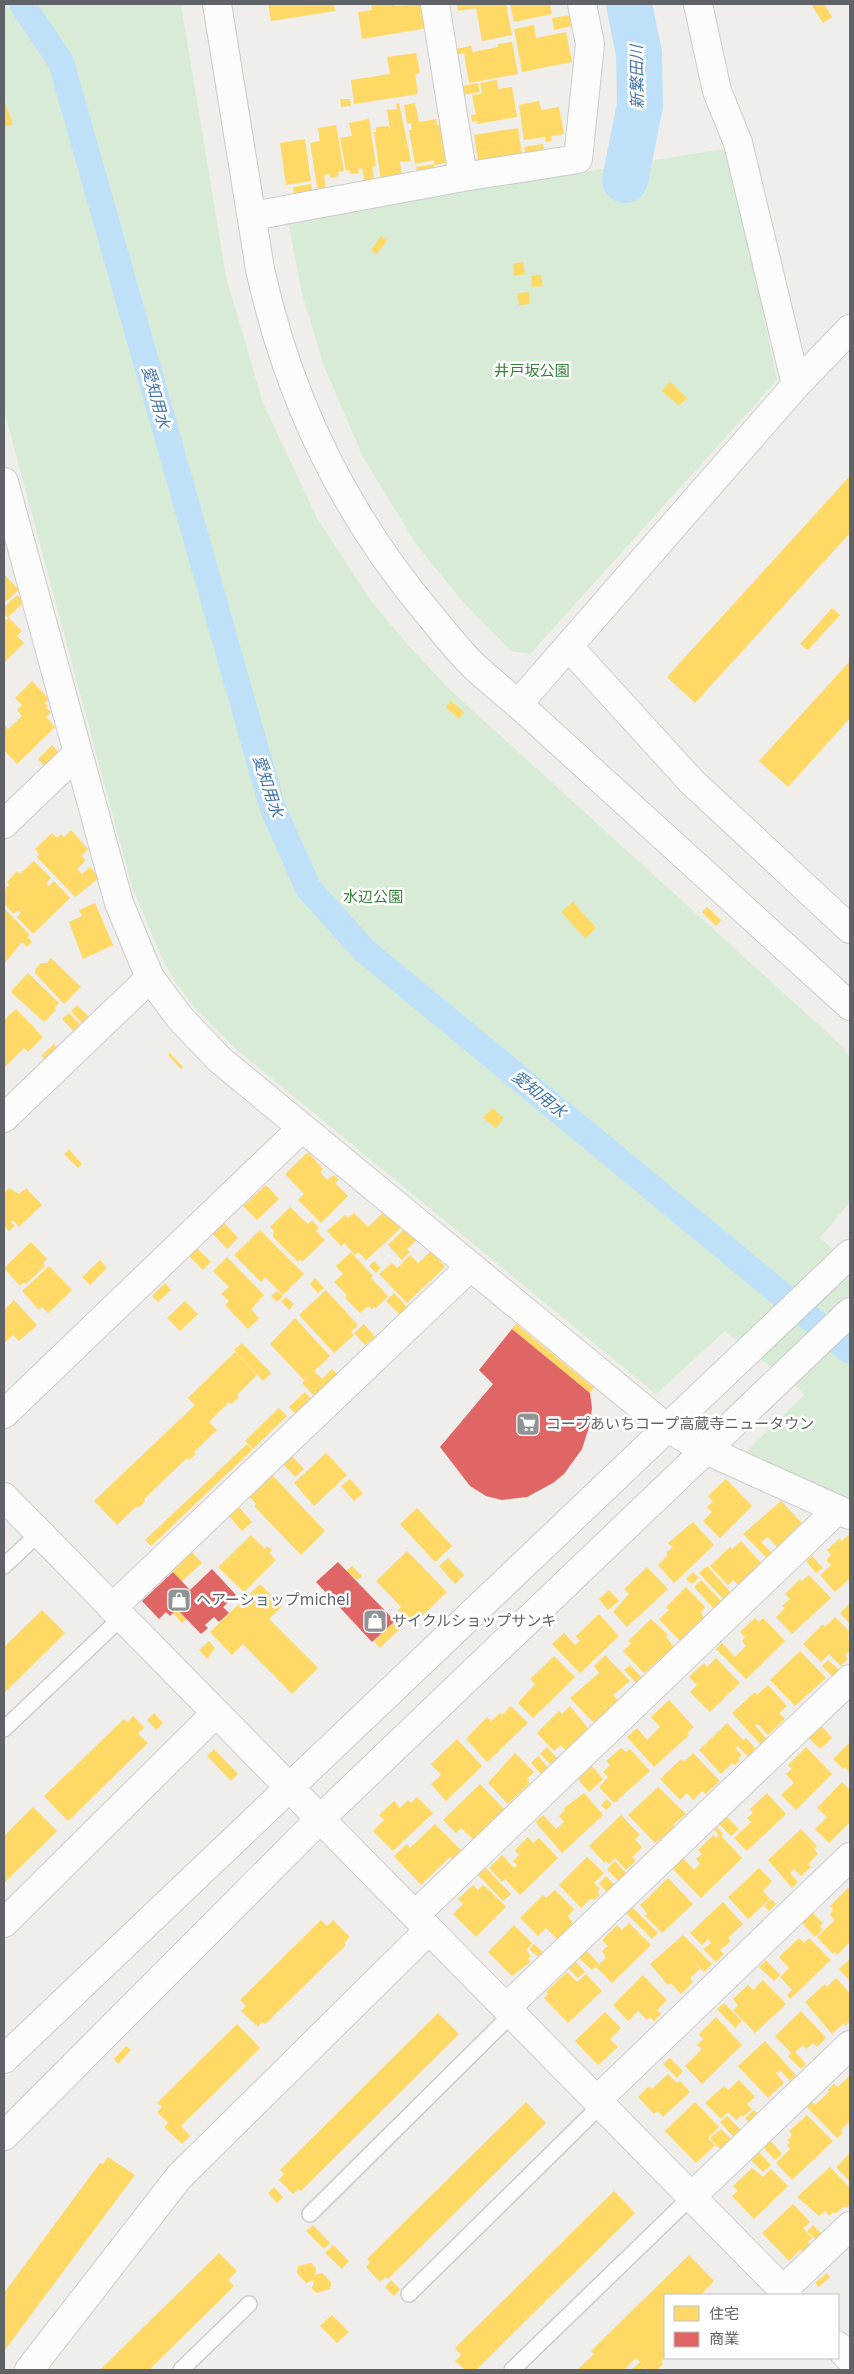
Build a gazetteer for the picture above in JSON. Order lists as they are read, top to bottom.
{
  "water": ["新繁田川", "愛知用水"],
  "parks": ["井戸坂公園", "水辺公園"],
  "places": {
    "supermarket": ["コープあいちコープ高蔵寺ニュータウン"],
    "shop": ["ヘアーショップmichel", "サイクルショップサンキ"]
  },
  "legend": ["住宅", "商業"]
}
